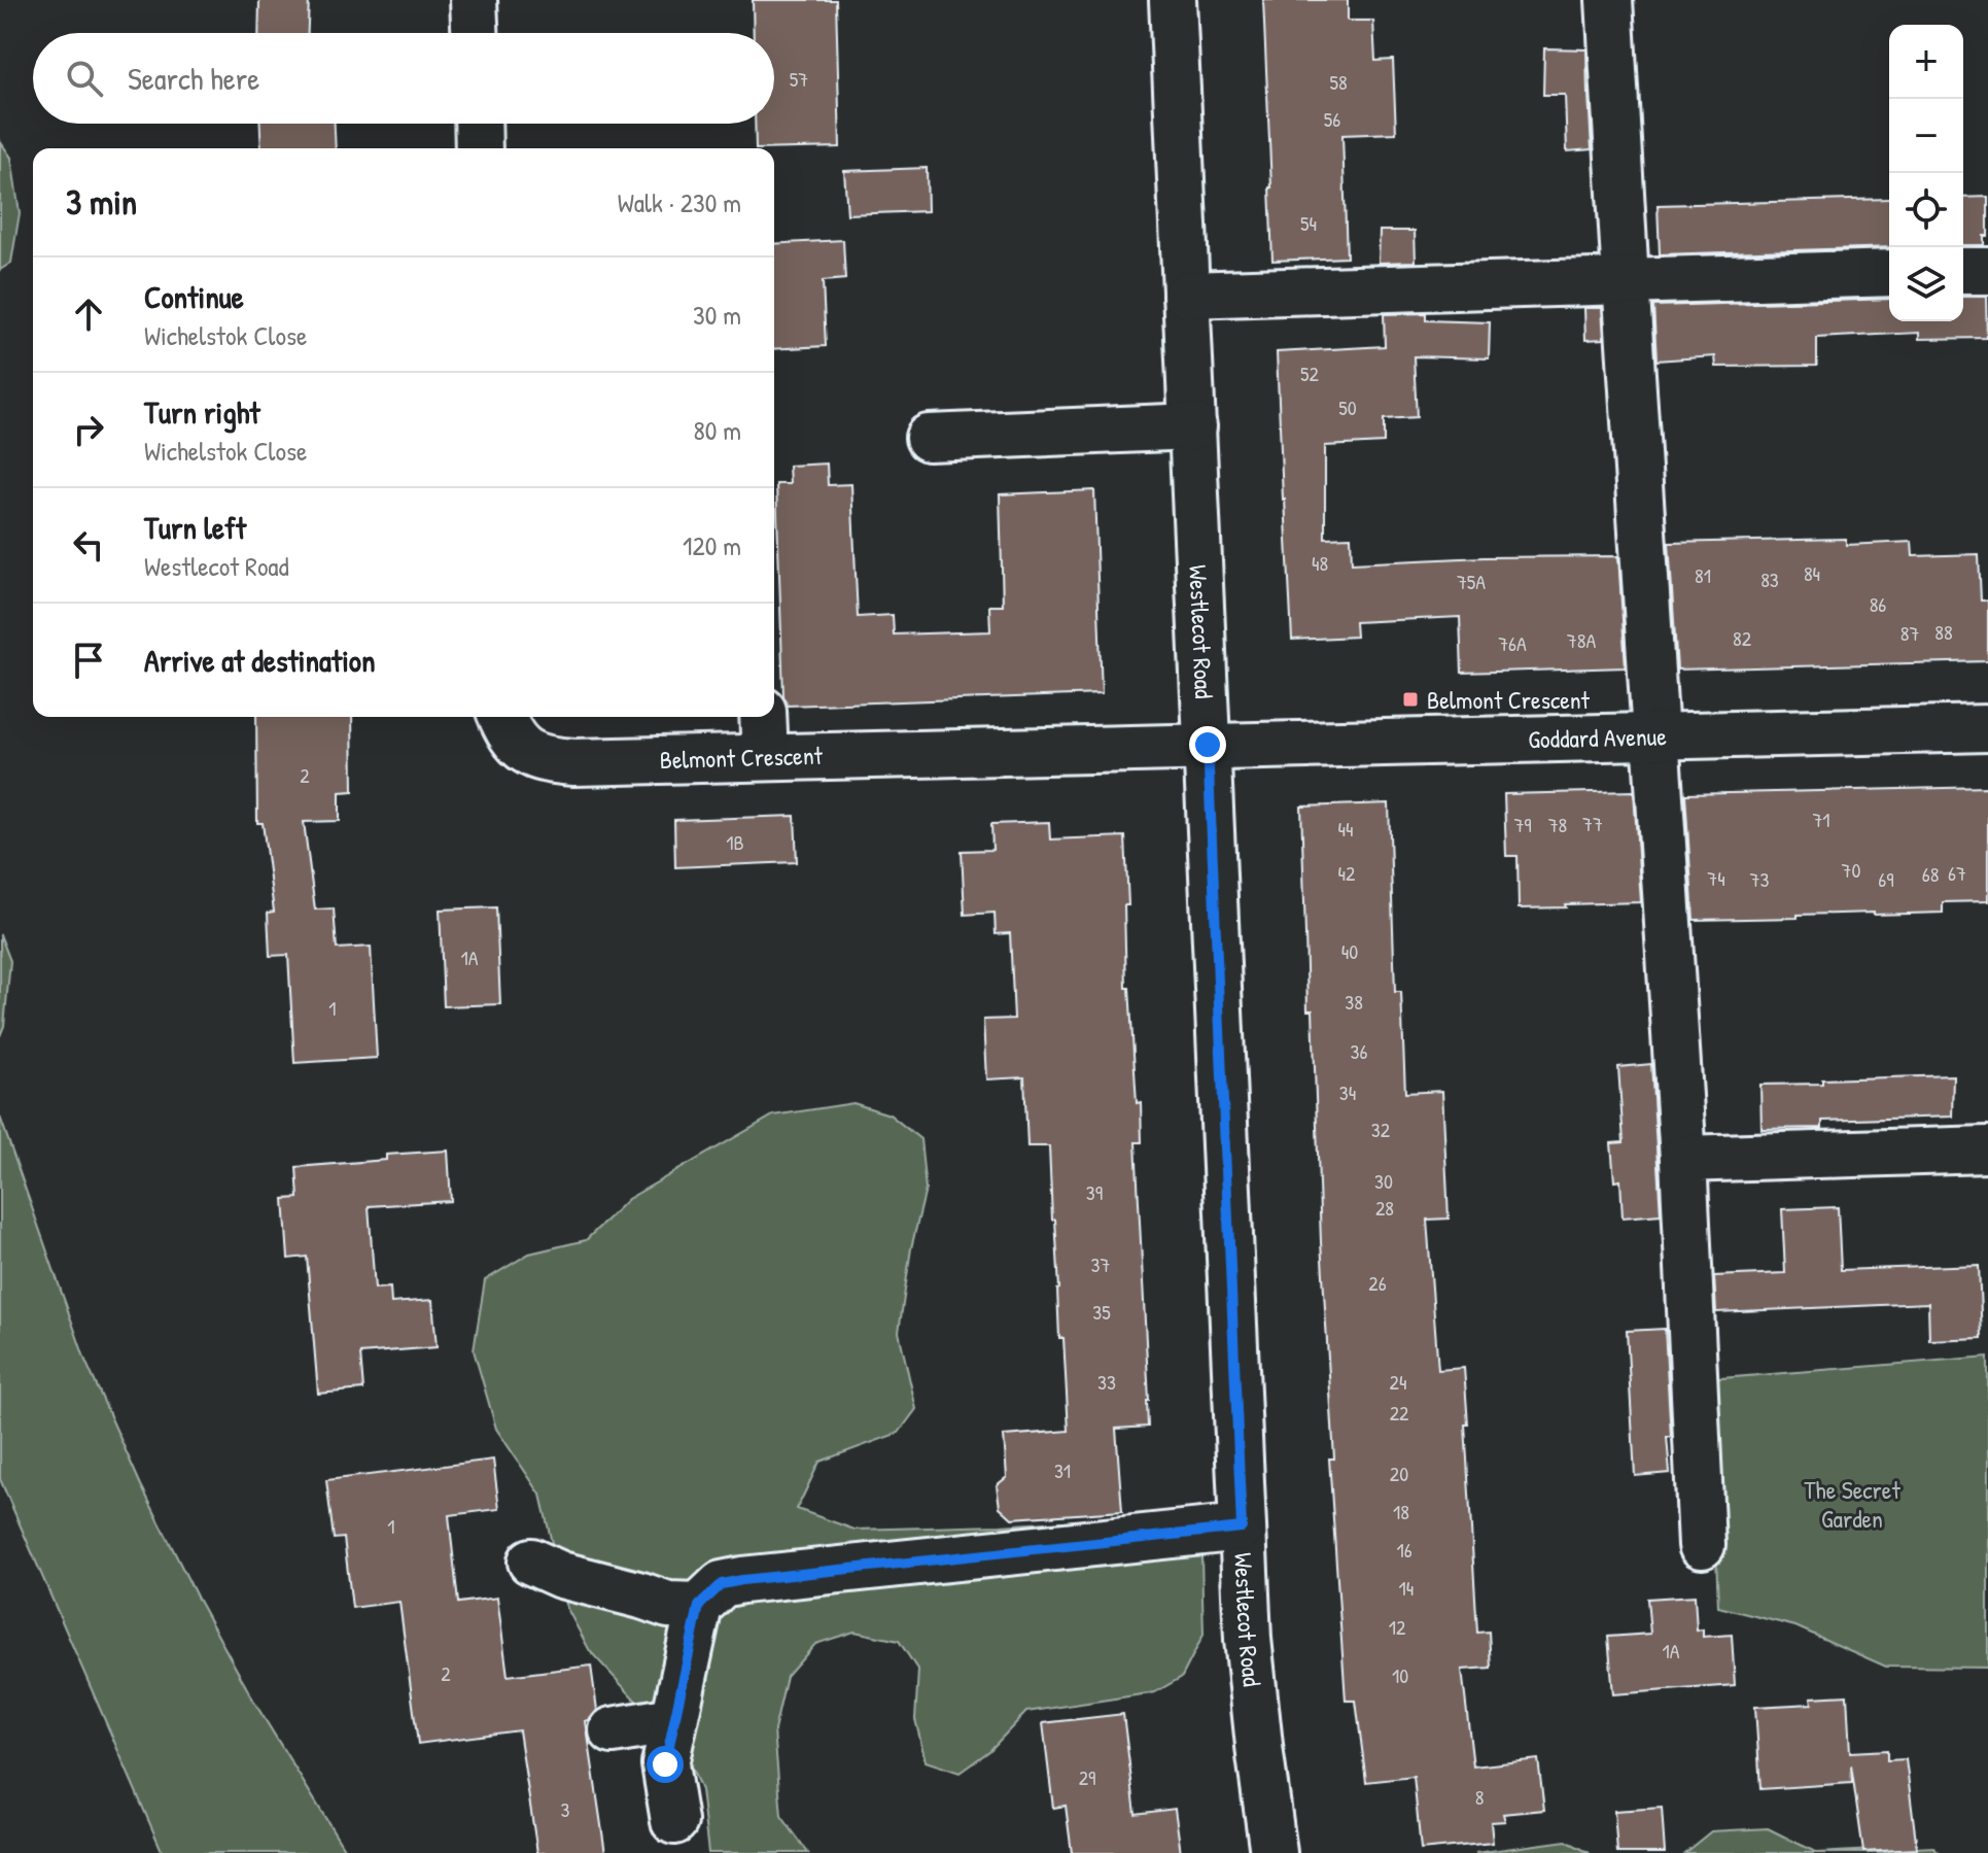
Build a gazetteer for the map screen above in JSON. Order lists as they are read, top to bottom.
{
  "streets": {
    "street": ["Westlecot Road", "Goddard Avenue", "Belmont Crescent"]
  },
  "crossings": [
    ["Westlecot Road", "Goddard Avenue"],
    ["Westlecot Road", "Belmont Crescent"],
    ["Goddard Avenue", "Belmont Crescent"]
  ],
  "parks": ["The Secret Garden"],
  "places": {
    "transit": ["Belmont Crescent"]
  },
  "house_numbers": [
    "57",
    "58",
    "56",
    "54",
    "52",
    "50",
    "48",
    "84",
    "81",
    "83",
    "75A",
    "86",
    "88",
    "87",
    "82",
    "78A",
    "76A",
    "2",
    "71",
    "77",
    "79",
    "78",
    "44",
    "1B",
    "70",
    "42",
    "67",
    "68",
    "74",
    "73",
    "69",
    "40",
    "1A",
    "38",
    "1",
    "36",
    "34",
    "32",
    "30",
    "39",
    "28",
    "37",
    "26",
    "35",
    "33",
    "24",
    "22",
    "31",
    "20",
    "18",
    "1",
    "16",
    "14",
    "12",
    "1A",
    "2",
    "10",
    "29",
    "8",
    "3"
  ],
  "page": {
    "map_buttons": ["+", "−"],
    "search": "Search here",
    "heading": ["3 min", "Walk · 230 m"],
    "list": [
      ["Continue", "Wichelstok Close", "30 m"],
      ["Turn right", "Wichelstok Close", "80 m"],
      ["Turn left", "Westlecot Road", "120 m"],
      "Arrive at destination"
    ]
  }
}
